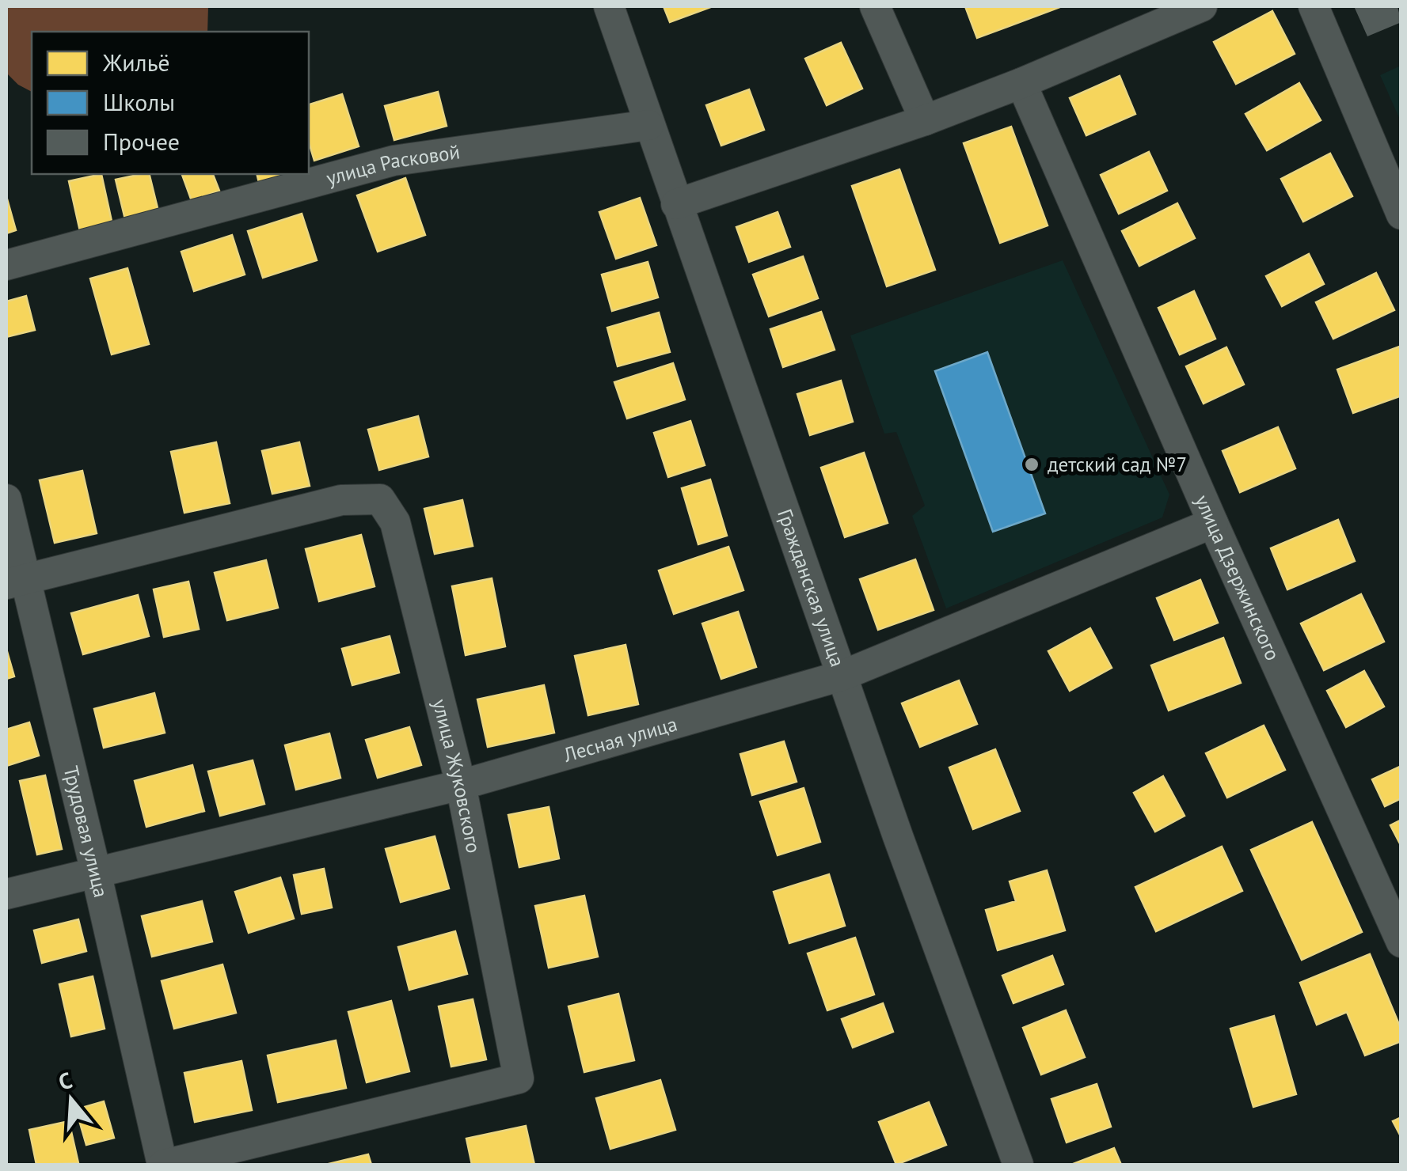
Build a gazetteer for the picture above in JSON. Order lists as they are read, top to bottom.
{
  "streets": {
    "street": [
      "улица Расковой",
      "улица Дзержинского",
      "Гражданская улица",
      "Лесная улица",
      "улица Жуковского",
      "Трудовая улица"
    ]
  },
  "crossings": [
    ["улица Расковой", "Гражданская улица"],
    ["улица Дзержинского", "Лесная улица"],
    ["Гражданская улица", "Лесная улица"],
    ["Лесная улица", "улица Жуковского"],
    ["Лесная улица", "Трудовая улица"],
    ["улица Жуковского", "Трудовая улица"]
  ],
  "places": ["детский сад №7"],
  "legend": ["Жильё", "Школы", "Прочее"],
  "north": "top"
}
